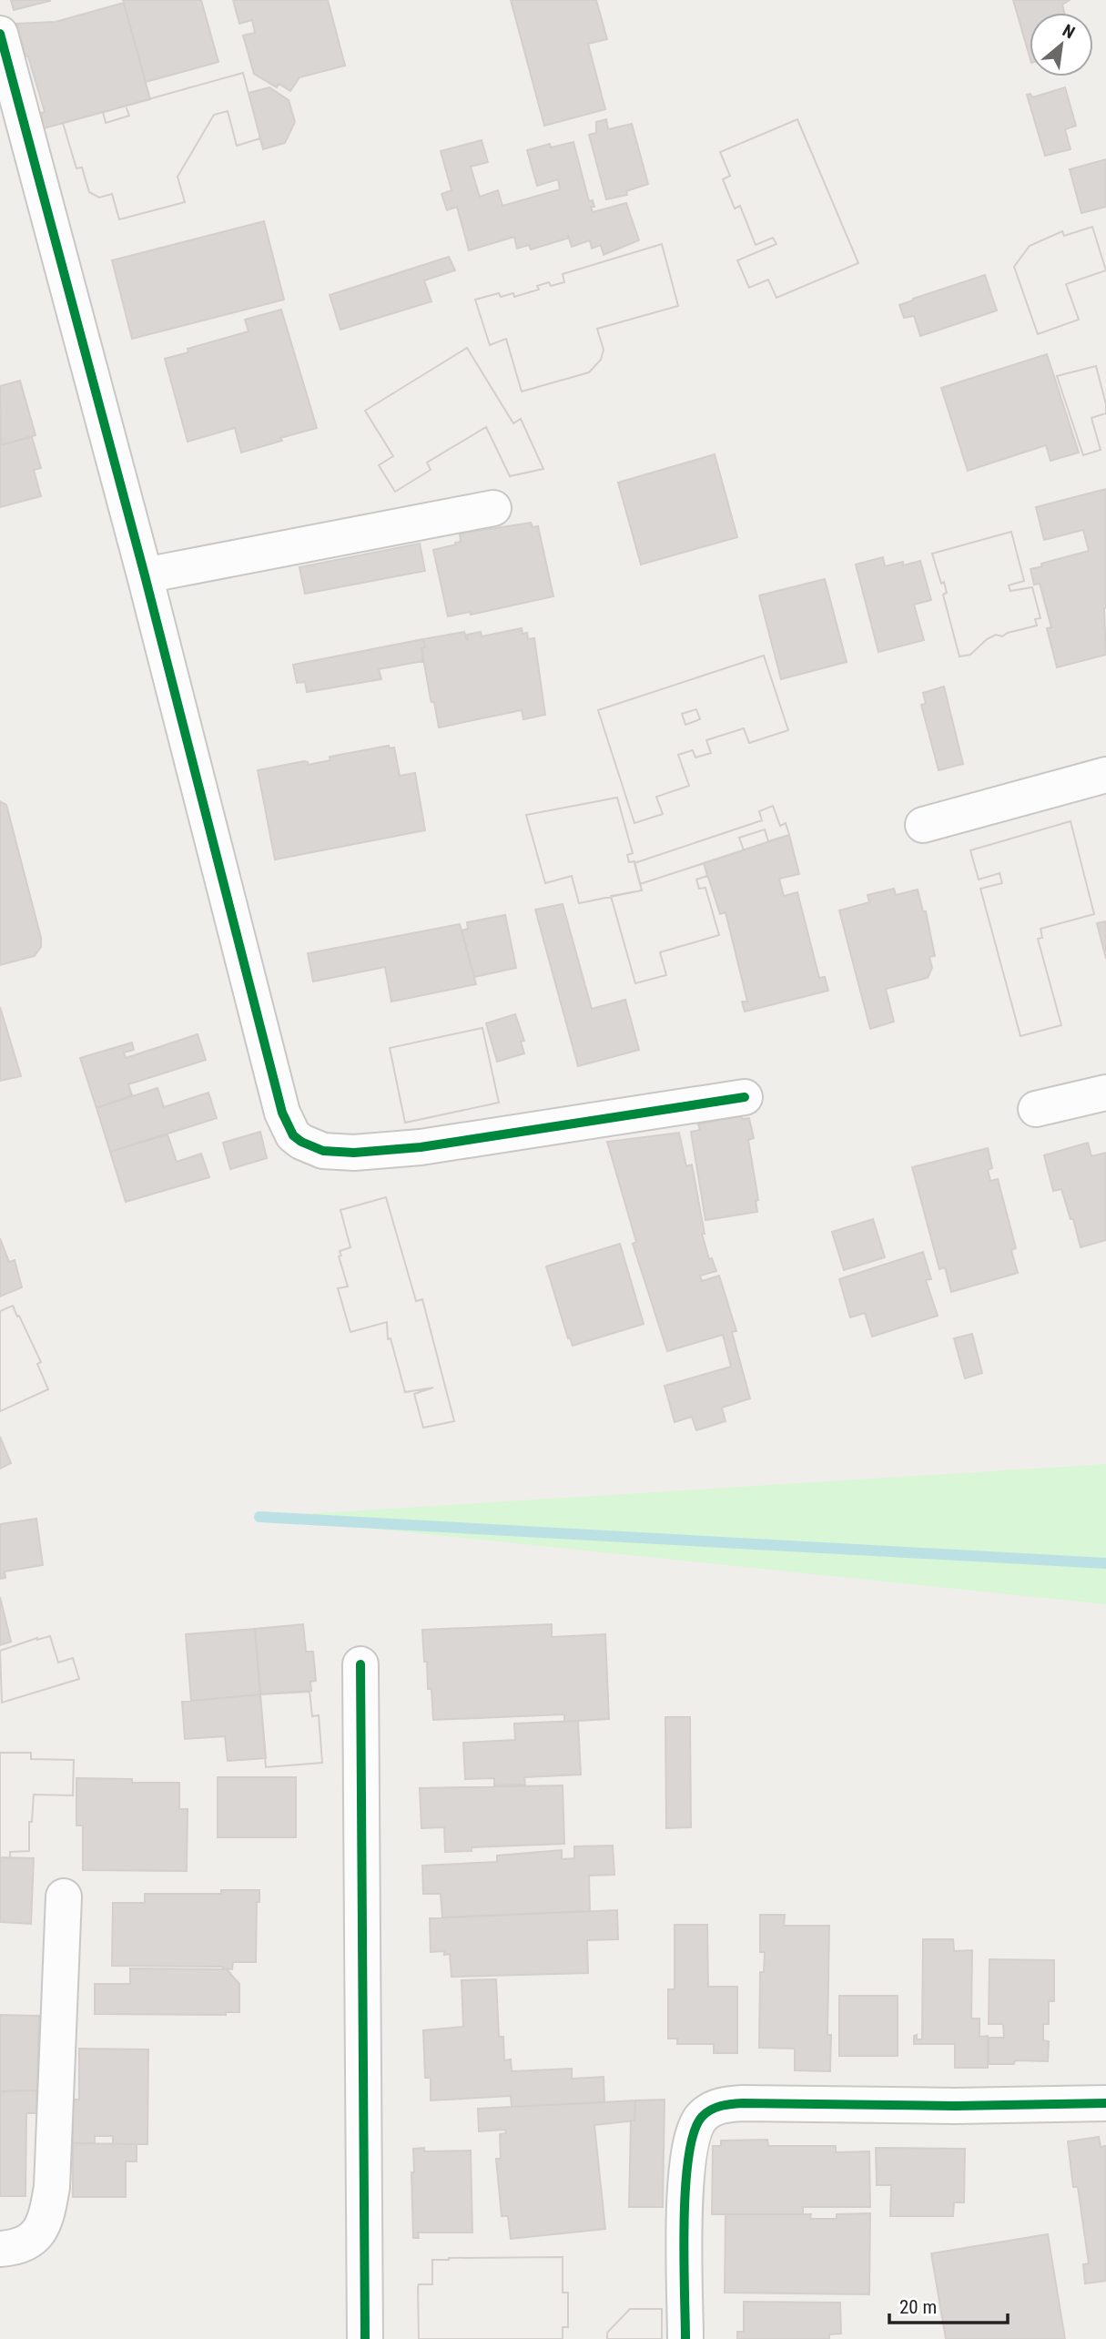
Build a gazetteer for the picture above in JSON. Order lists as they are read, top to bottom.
{
  "scale_bar": "20 m",
  "north": "top right"
}
